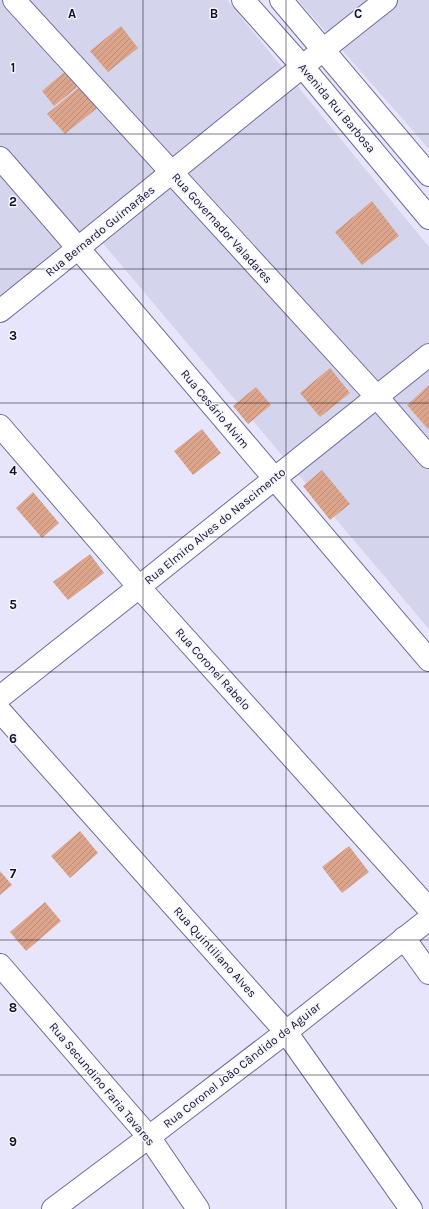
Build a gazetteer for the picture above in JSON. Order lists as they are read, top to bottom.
{
  "streets": {
    "street": [
      "Avenida Rui Barbosa",
      "Rua Governador Valadares",
      "Rua Bernardo Guimarães",
      "Rua Cesário Alvim",
      "Rua Elmiro Alves do Nascimento",
      "Rua Coronel Rabelo",
      "Rua Quintiliano Alves",
      "Rua Coronel João Cândido de Aguiar",
      "Rua Secundino Faria Tavares"
    ]
  },
  "crossings": [
    ["Avenida Rui Barbosa", "Rua Bernardo Guimarães"],
    ["Rua Governador Valadares", "Rua Bernardo Guimarães"],
    ["Rua Governador Valadares", "Rua Elmiro Alves do Nascimento"],
    ["Rua Bernardo Guimarães", "Rua Cesário Alvim"],
    ["Rua Cesário Alvim", "Rua Elmiro Alves do Nascimento"],
    ["Rua Elmiro Alves do Nascimento", "Rua Coronel Rabelo"],
    ["Rua Quintiliano Alves", "Rua Coronel João Cândido de Aguiar"],
    ["Rua Coronel João Cândido de Aguiar", "Rua Secundino Faria Tavares"]
  ],
  "grid": {
    "columns": ["A", "B", "C"],
    "rows": [
      "1",
      "2",
      "3",
      "4",
      "5",
      "6",
      "7",
      "8",
      "9"
    ]
  }
}
